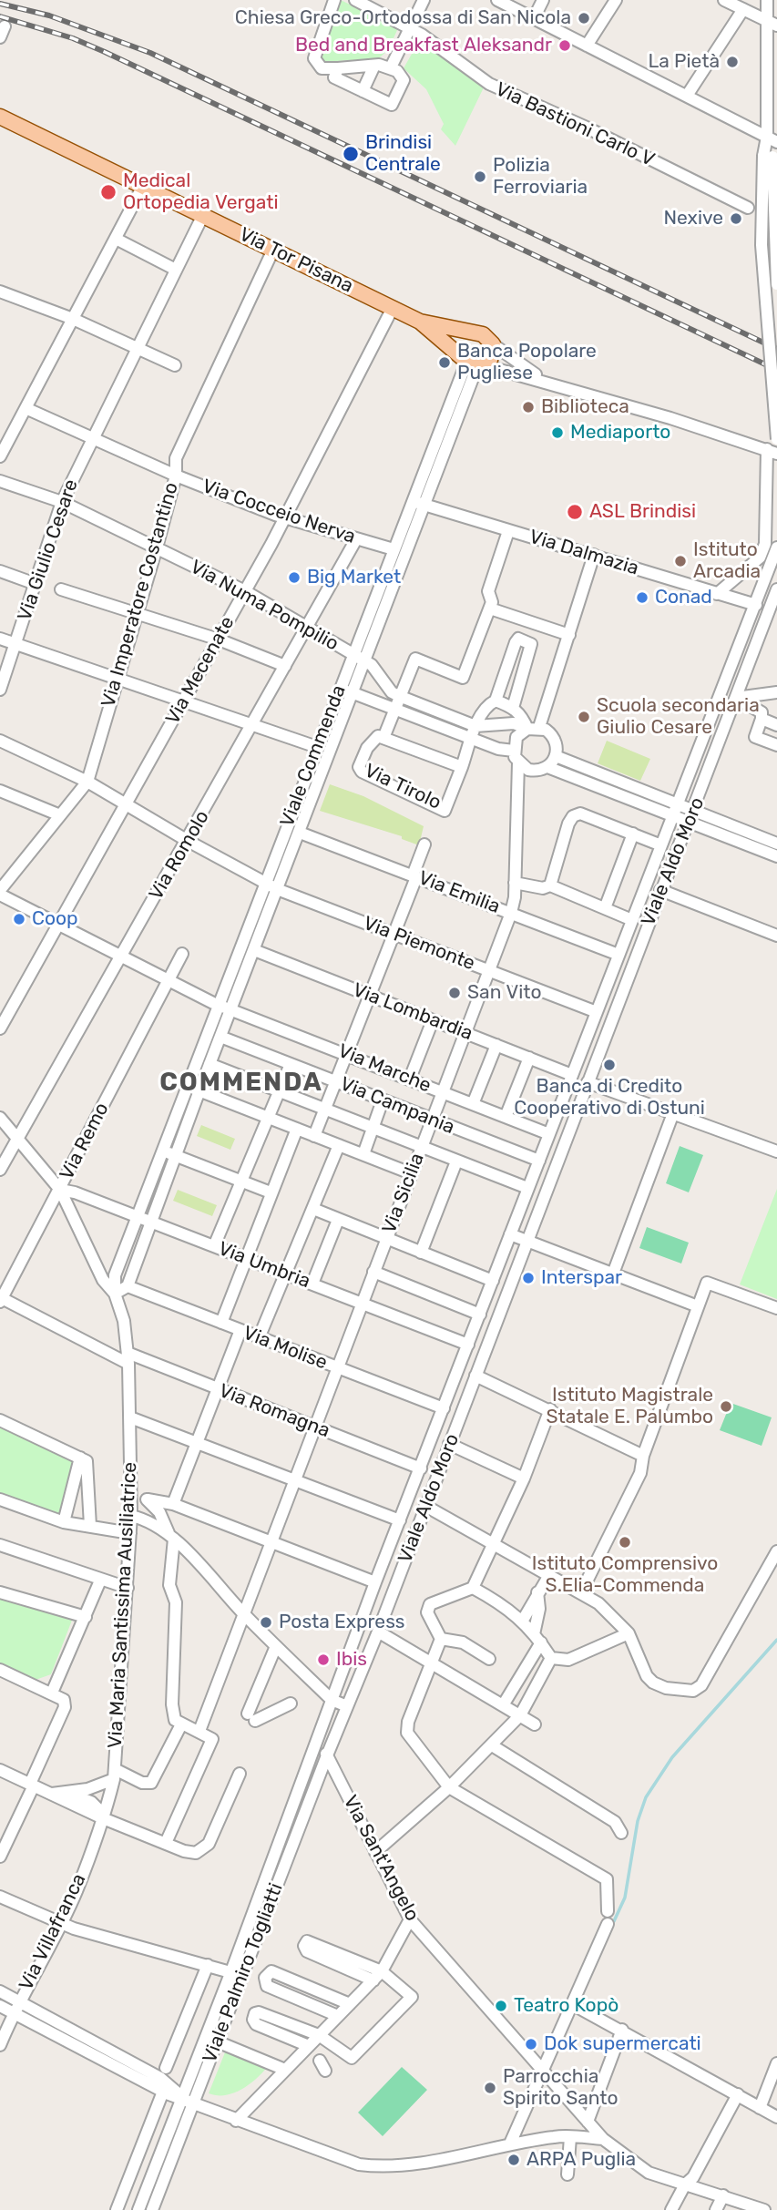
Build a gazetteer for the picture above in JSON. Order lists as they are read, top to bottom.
{
  "streets": {
    "main road": ["Via Tor Pisana"],
    "street": [
      "Via Bastioni Carlo V",
      "Via Cocceio Nerva",
      "Via Giulio Cesare",
      "Via Dalmazia",
      "Via Imperatore Costantino",
      "Via Numa Pompilio",
      "Via Mecenate",
      "Viale Commenda",
      "Via Tirolo",
      "Via Romolo",
      "Viale Aldo Moro",
      "Via Emilia",
      "Via Piemonte",
      "Via Lombardia",
      "Via Marche",
      "Via Campania",
      "Via Remo",
      "Via Sicilia",
      "Via Umbria",
      "Via Molise",
      "Via Romagna",
      "Via Maria Santissima Ausiliatrice",
      "Via Sant'Angelo",
      "Via Villafranca",
      "Viale Palmiro Togliatti"
    ]
  },
  "crossings": [
    ["Via Tor Pisana", "Via Giulio Cesare"],
    ["Via Tor Pisana", "Via Imperatore Costantino"],
    ["Via Tor Pisana", "Via Mecenate"],
    ["Via Tor Pisana", "Viale Commenda"],
    ["Via Cocceio Nerva", "Via Giulio Cesare"],
    ["Via Cocceio Nerva", "Via Imperatore Costantino"],
    ["Via Cocceio Nerva", "Via Mecenate"],
    ["Via Cocceio Nerva", "Viale Commenda"],
    ["Via Cocceio Nerva", "Via Romolo"],
    ["Via Giulio Cesare", "Via Numa Pompilio"],
    ["Via Dalmazia", "Viale Commenda"],
    ["Via Dalmazia", "Viale Aldo Moro"],
    ["Via Imperatore Costantino", "Via Numa Pompilio"],
    ["Via Imperatore Costantino", "Via Piemonte"],
    ["Via Imperatore Costantino", "Via Marche"],
    ["Via Numa Pompilio", "Via Mecenate"],
    ["Via Numa Pompilio", "Viale Commenda"],
    ["Via Numa Pompilio", "Via Romolo"],
    ["Via Mecenate", "Via Piemonte"],
    ["Via Mecenate", "Via Marche"],
    ["Viale Commenda", "Via Emilia"],
    ["Viale Commenda", "Via Piemonte"],
    ["Viale Commenda", "Via Lombardia"],
    ["Viale Commenda", "Via Marche"],
    ["Viale Commenda", "Via Campania"],
    ["Viale Commenda", "Via Umbria"],
    ["Viale Commenda", "Via Molise"],
    ["Viale Commenda", "Via Maria Santissima Ausiliatrice"],
    ["Via Romolo", "Via Piemonte"],
    ["Via Romolo", "Via Marche"],
    ["Viale Aldo Moro", "Via Emilia"],
    ["Viale Aldo Moro", "Via Piemonte"],
    ["Viale Aldo Moro", "Via Lombardia"],
    ["Viale Aldo Moro", "Via Marche"],
    ["Viale Aldo Moro", "Via Campania"],
    ["Viale Aldo Moro", "Via Umbria"],
    ["Viale Aldo Moro", "Via Molise"],
    ["Viale Aldo Moro", "Via Romagna"],
    ["Viale Aldo Moro", "Via Sant'Angelo"],
    ["Viale Aldo Moro", "Viale Palmiro Togliatti"],
    ["Via Emilia", "Via Sicilia"],
    ["Via Piemonte", "Via Sicilia"],
    ["Via Lombardia", "Via Sicilia"],
    ["Via Marche", "Via Remo"],
    ["Via Marche", "Via Sicilia"],
    ["Via Campania", "Via Sicilia"],
    ["Via Remo", "Via Umbria"],
    ["Via Remo", "Via Romagna"],
    ["Via Sicilia", "Via Umbria"],
    ["Via Sicilia", "Via Molise"],
    ["Via Sicilia", "Via Romagna"],
    ["Via Romagna", "Via Maria Santissima Ausiliatrice"],
    ["Via Maria Santissima Ausiliatrice", "Via Villafranca"],
    ["Via Sant'Angelo", "Viale Palmiro Togliatti"]
  ],
  "districts": ["COMMENDA"],
  "places": [
    "Chiesa Greco-Ortodossa di San Nicola",
    "Bed and Breakfast Aleksandr",
    "La Pietà",
    "Brindisi Centrale",
    "Polizia Ferroviaria",
    "Medical Ortopedia Vergati",
    "Nexive",
    "Banca Popolare Pugliese",
    "Biblioteca",
    "Mediaporto",
    "ASL Brindisi",
    "Istituto Arcadia",
    "Big Market",
    "Conad",
    "Scuola secondaria Giulio Cesare",
    "Coop",
    "San Vito",
    "Banca di Credito Cooperativo di Ostuni",
    "Interspar",
    "Istituto Magistrale Statale E. Palumbo",
    "Istituto Comprensivo S.Elia-Commenda",
    "Posta Express",
    "Ibis",
    "Teatro Kopò",
    "Dok supermercati",
    "Parrocchia Spirito Santo",
    "ARPA Puglia"
  ]
}
